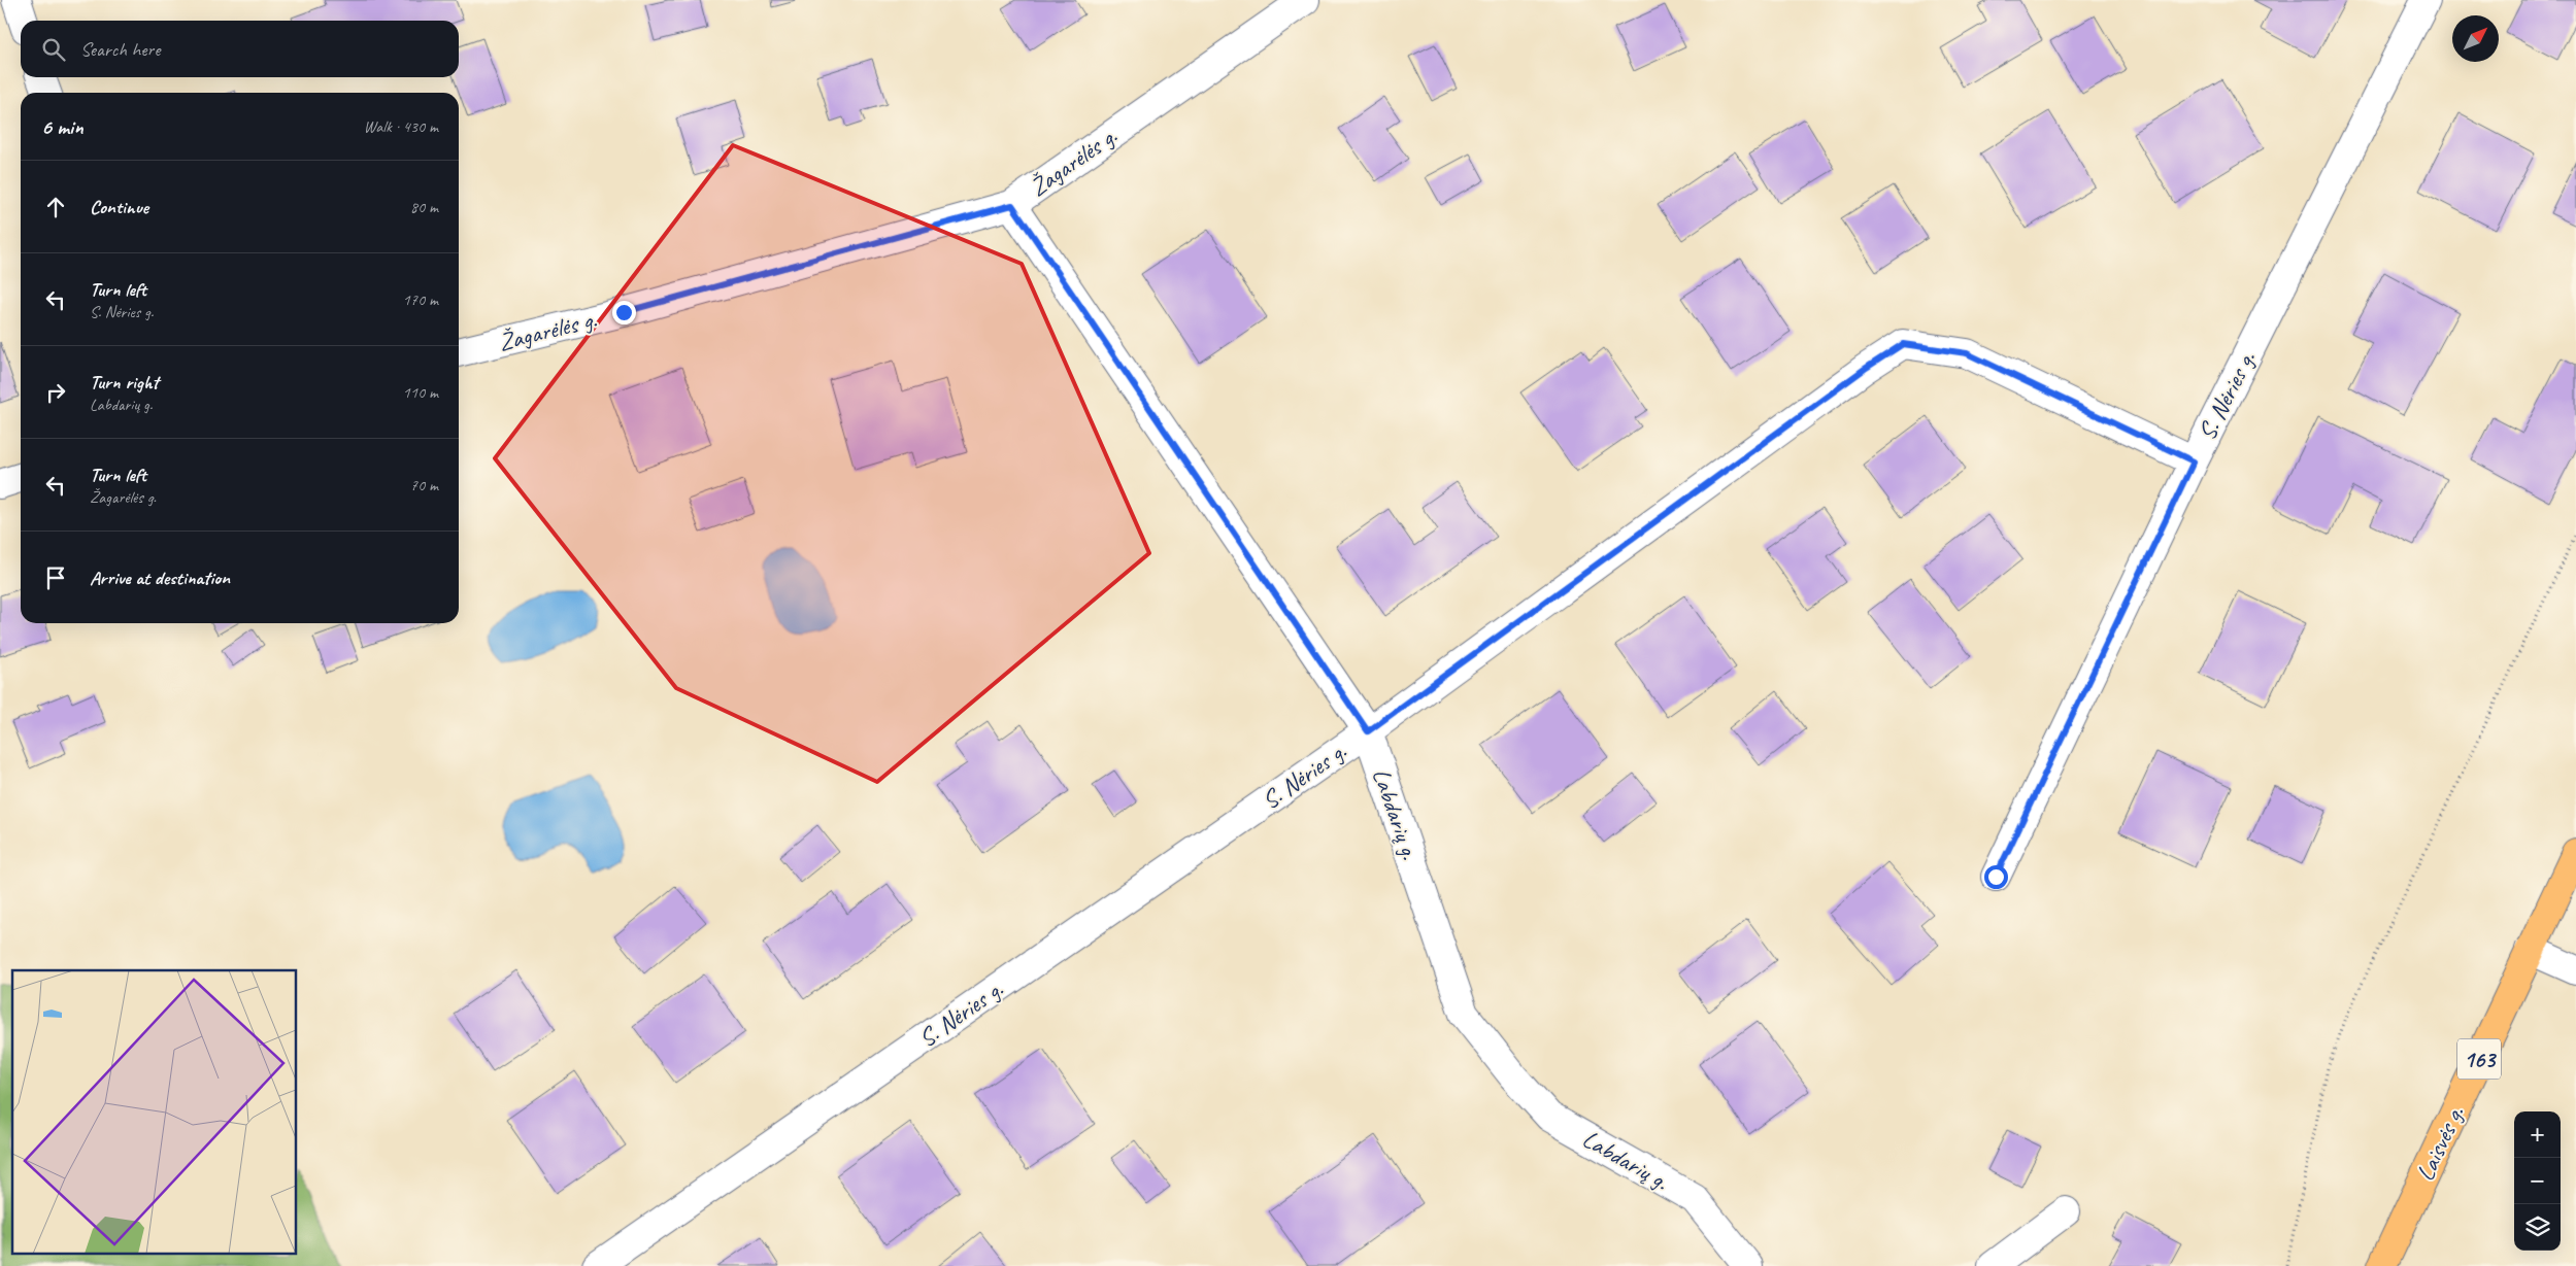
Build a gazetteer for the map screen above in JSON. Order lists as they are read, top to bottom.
{
  "streets": {
    "main road": ["163", "Laisvės g."],
    "street": ["Žagarėlės g.", "S. Nėries g.", "Labdarių g."]
  },
  "crossings": [
    ["Žagarėlės g.", "Labdarių g."],
    ["S. Nėries g.", "Labdarių g."]
  ],
  "north": "top right",
  "page": {
    "search": "Search here",
    "heading": ["6 min", "Walk · 430 m"],
    "list": [
      ["Continue", "80 m"],
      ["Turn left", "S. Nėries g.", "170 m"],
      ["Turn right", "Labdarių g.", "110 m"],
      ["Turn left", "Žagarėlės g.", "70 m"],
      "Arrive at destination"
    ],
    "map_buttons": ["+", "−"]
  }
}
